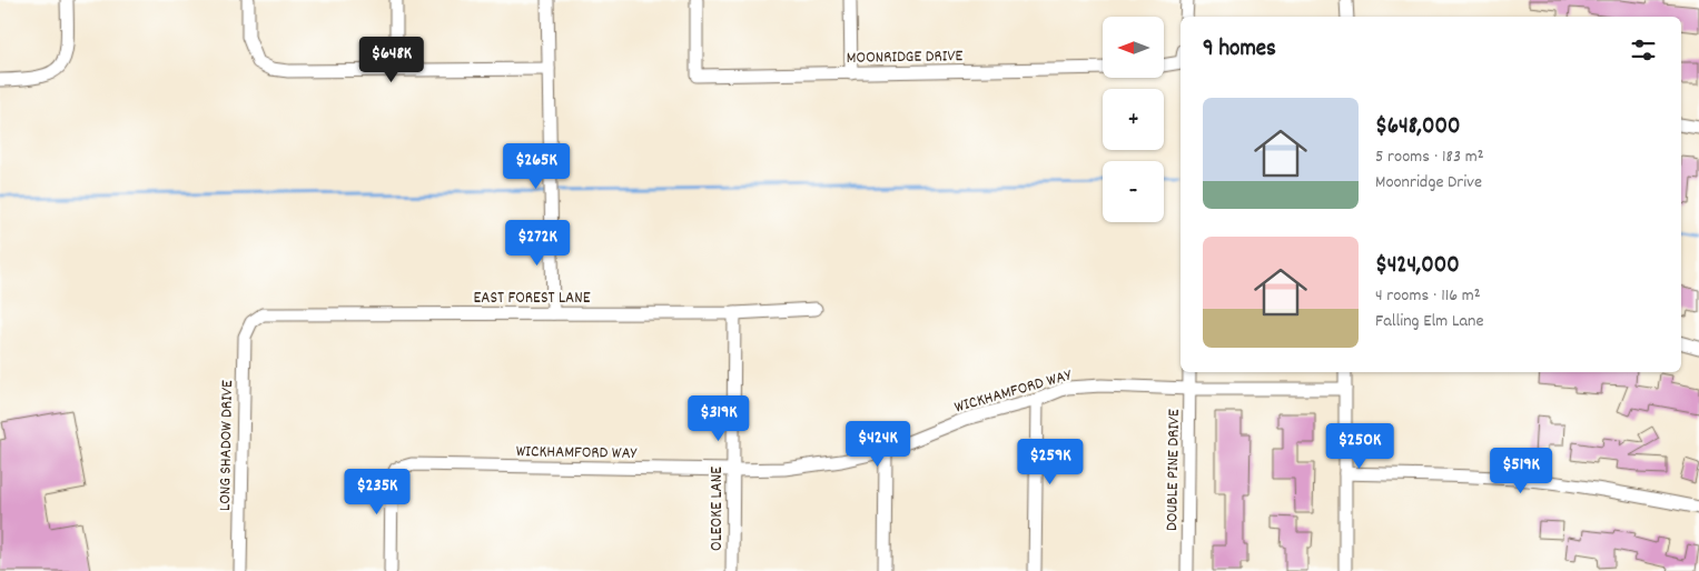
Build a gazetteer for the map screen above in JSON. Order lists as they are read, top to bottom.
{
  "streets": {
    "street": [
      "MOONRIDGE DRIVE",
      "EAST FOREST LANE",
      "WICKHAMFORD WAY",
      "LONG SHADOW DRIVE",
      "DOUBLE PINE DRIVE",
      "OLEOKE LANE"
    ]
  },
  "crossings": [
    ["EAST FOREST LANE", "LONG SHADOW DRIVE"],
    ["EAST FOREST LANE", "OLEOKE LANE"],
    ["WICKHAMFORD WAY", "DOUBLE PINE DRIVE"],
    ["WICKHAMFORD WAY", "OLEOKE LANE"]
  ],
  "north": "left",
  "page": {
    "map_buttons": ["+", "−"],
    "heading": "9 homes",
    "price": [
      "$648K",
      "$265K",
      "$272K",
      "$319K",
      "$424K",
      "$250K",
      "$259K",
      "$519K",
      "$235K"
    ],
    "list": [
      {
        "name": "$648,000",
        "note": "5 rooms · 183 m² · Moonridge Drive"
      },
      {
        "name": "$424,000",
        "note": "4 rooms · 116 m² · Falling Elm Lane"
      }
    ]
  }
}
